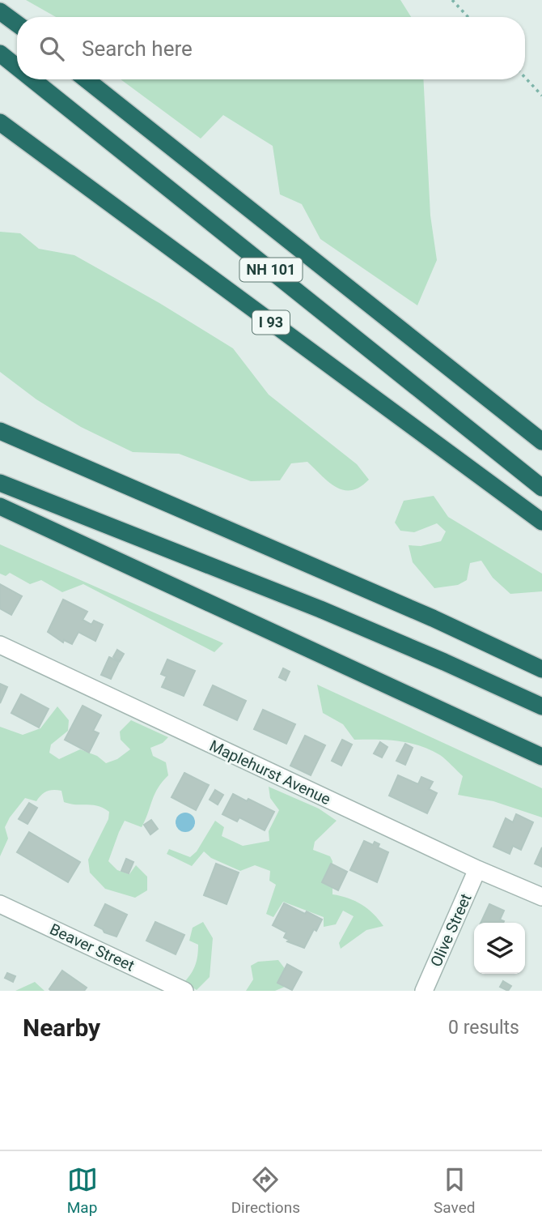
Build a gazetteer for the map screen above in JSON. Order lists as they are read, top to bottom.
{
  "streets": {
    "highway": ["NH 101", "I 93"],
    "street": ["Maplehurst Avenue", "Olive Street", "Beaver Street"]
  },
  "crossings": [
    ["Maplehurst Avenue", "Olive Street"]
  ],
  "page": {
    "search": "Search here",
    "heading": ["Nearby", "0 results"],
    "nav": ["Map", "Directions", "Saved"]
  }
}
